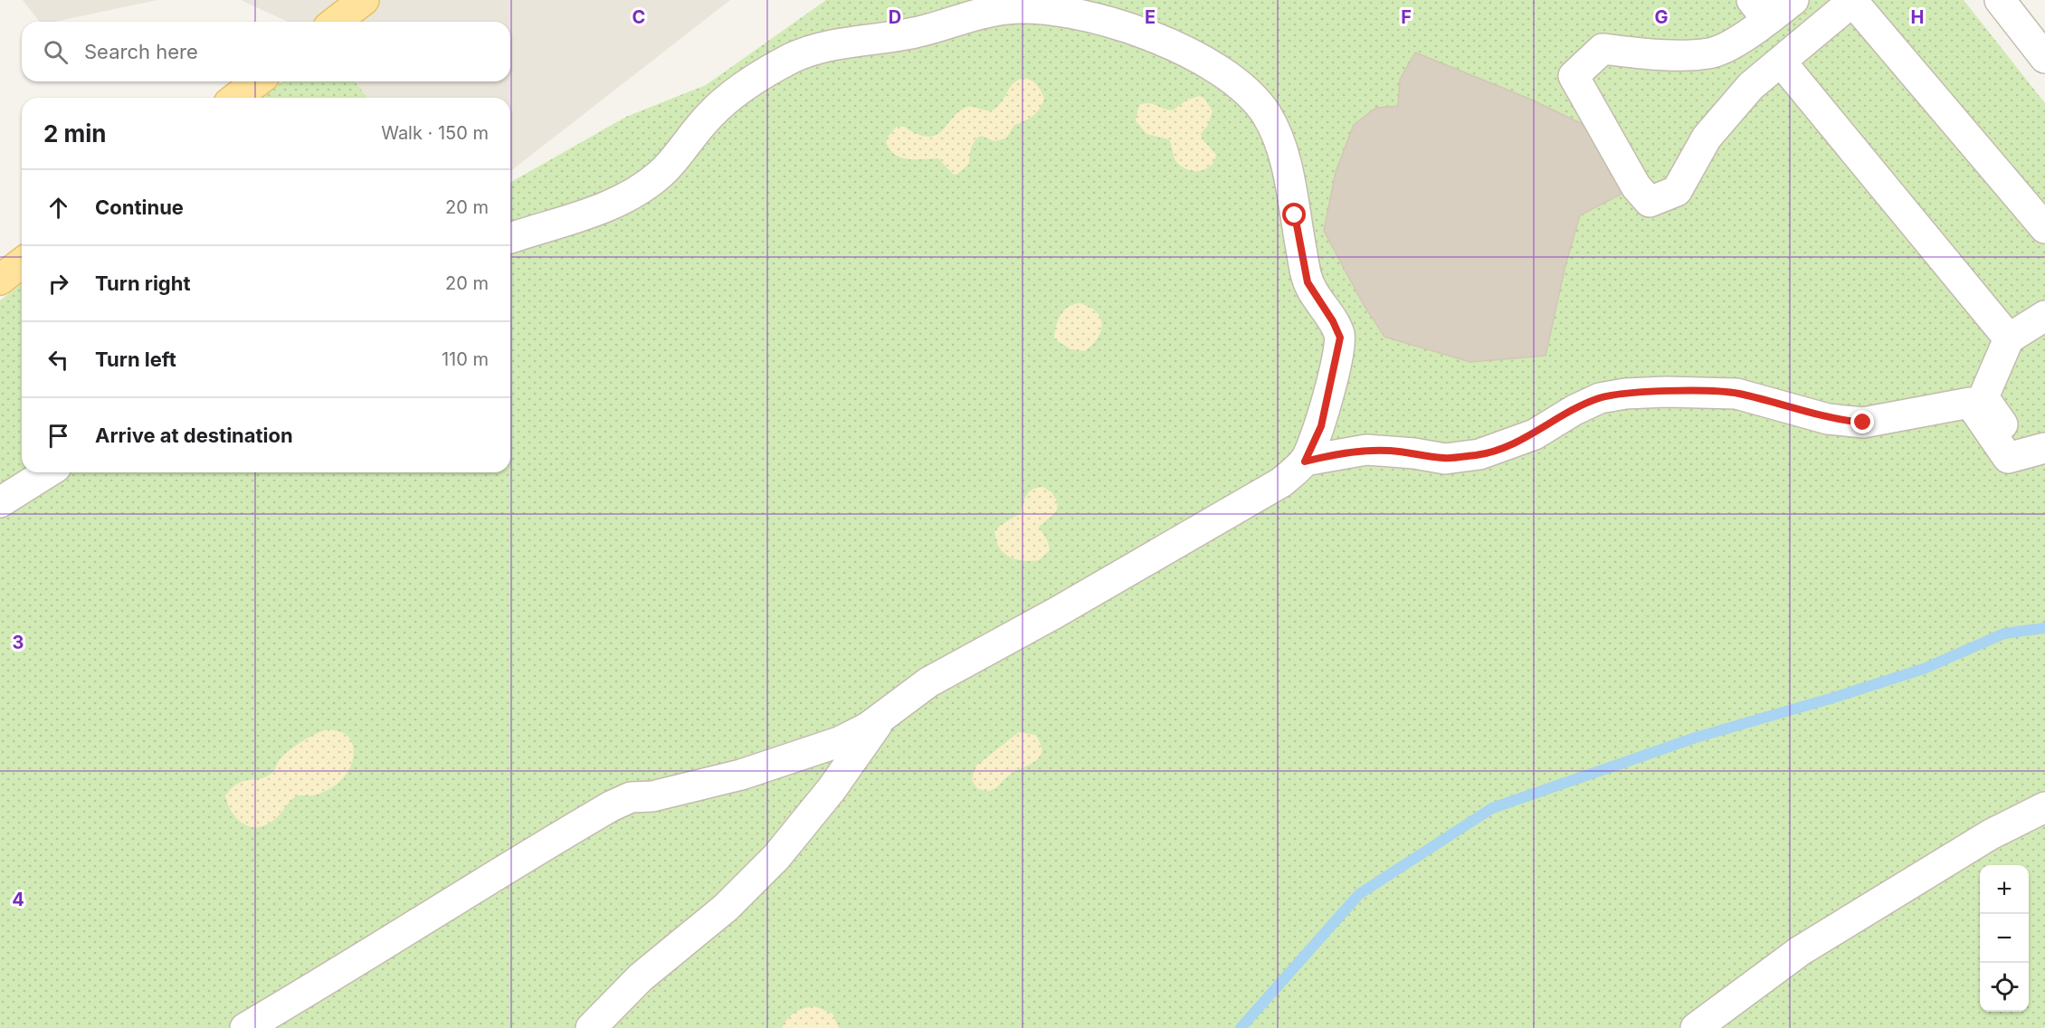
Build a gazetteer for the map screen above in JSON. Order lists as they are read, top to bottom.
{
  "page": {
    "search": "Search here",
    "heading": ["2 min", "Walk · 150 m"],
    "list": [
      ["Continue", "20 m"],
      ["Turn right", "20 m"],
      ["Turn left", "110 m"],
      "Arrive at destination"
    ],
    "map_buttons": ["+", "−"]
  },
  "grid": {
    "columns": [
      "C",
      "D",
      "E",
      "F",
      "G",
      "H"
    ],
    "rows": ["3", "4"]
  }
}
